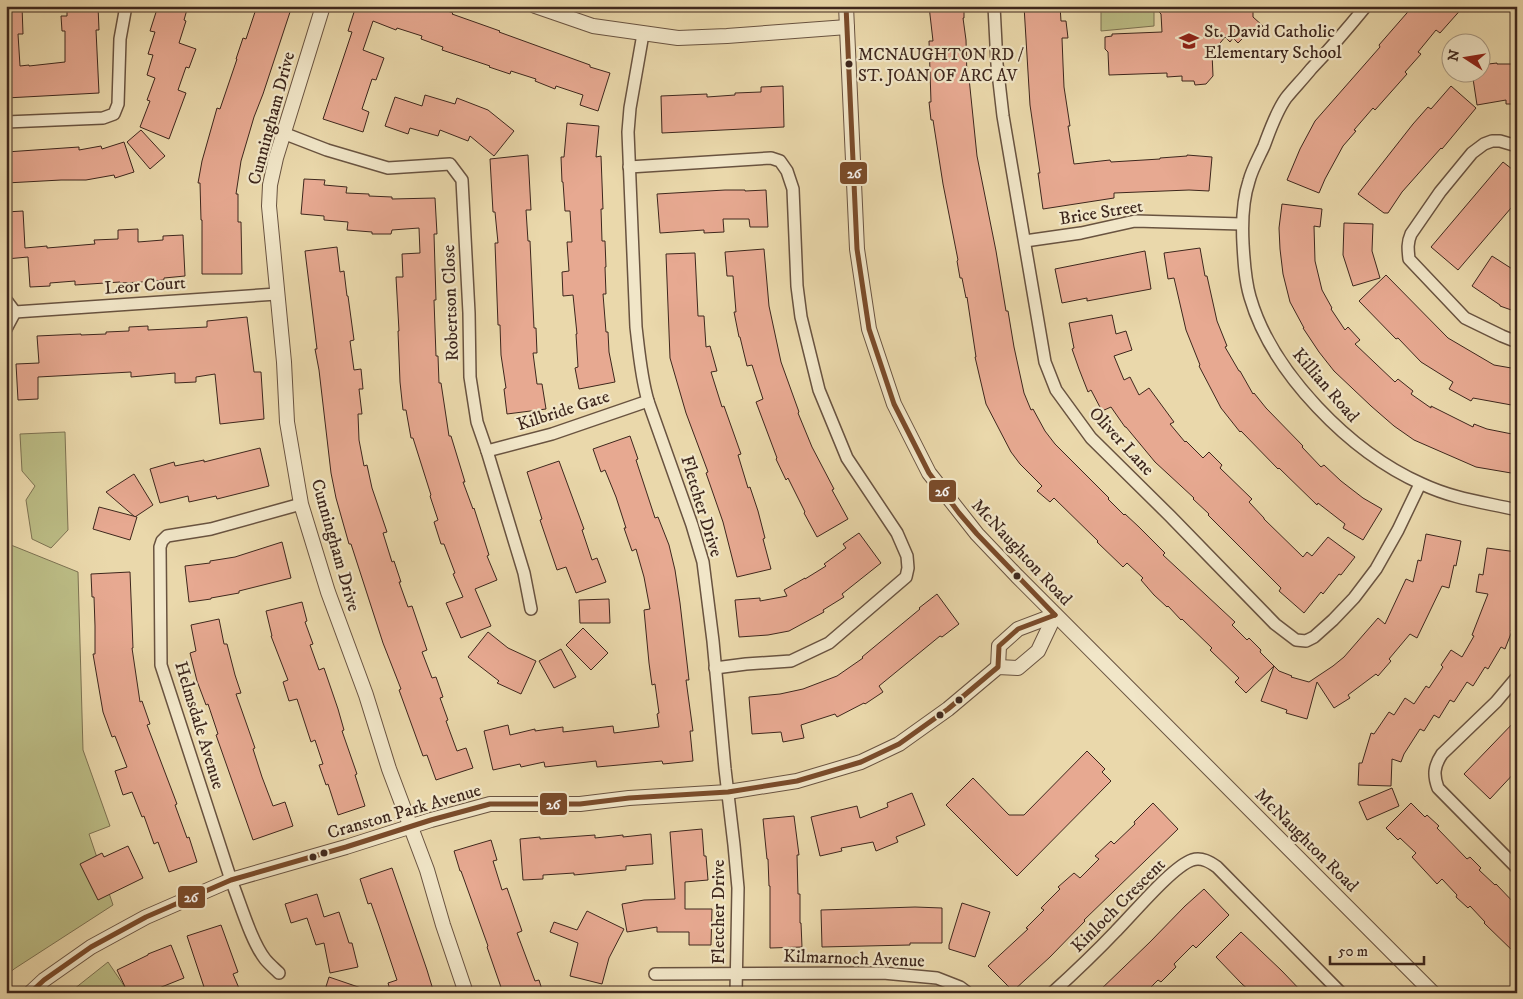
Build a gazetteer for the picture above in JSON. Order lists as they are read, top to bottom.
{
  "streets": {
    "street": [
      "Cunningham Drive",
      "Brice Street",
      "Leor Court",
      "Robertson Close",
      "Killian Road",
      "Kilbride Gate",
      "Oliver Lane",
      "Fletcher Drive",
      "McNaughton Road",
      "Helmsdale Avenue",
      "Cranston Park Avenue",
      "Kinloch Crescent",
      "Kilmarnoch Avenue"
    ]
  },
  "crossings": [
    ["Cunningham Drive", "Leor Court"],
    ["Cunningham Drive", "Robertson Close"],
    ["Cunningham Drive", "Helmsdale Avenue"],
    ["Cunningham Drive", "Cranston Park Avenue"],
    ["Brice Street", "Killian Road"],
    ["Brice Street", "Oliver Lane"],
    ["Robertson Close", "Kilbride Gate"],
    ["Killian Road", "Oliver Lane"],
    ["Kilbride Gate", "Fletcher Drive"],
    ["Fletcher Drive", "Cranston Park Avenue"],
    ["Fletcher Drive", "Kilmarnoch Avenue"],
    ["Helmsdale Avenue", "Cranston Park Avenue"]
  ],
  "places": {
    "school or university": ["St. David Catholic Elementary School"],
    "other": ["MCNAUGHTON RD / ST. JOAN OF ARC AV"]
  },
  "lines": ["transit line 26"],
  "scale_bar": "50 m",
  "north": "left"
}
